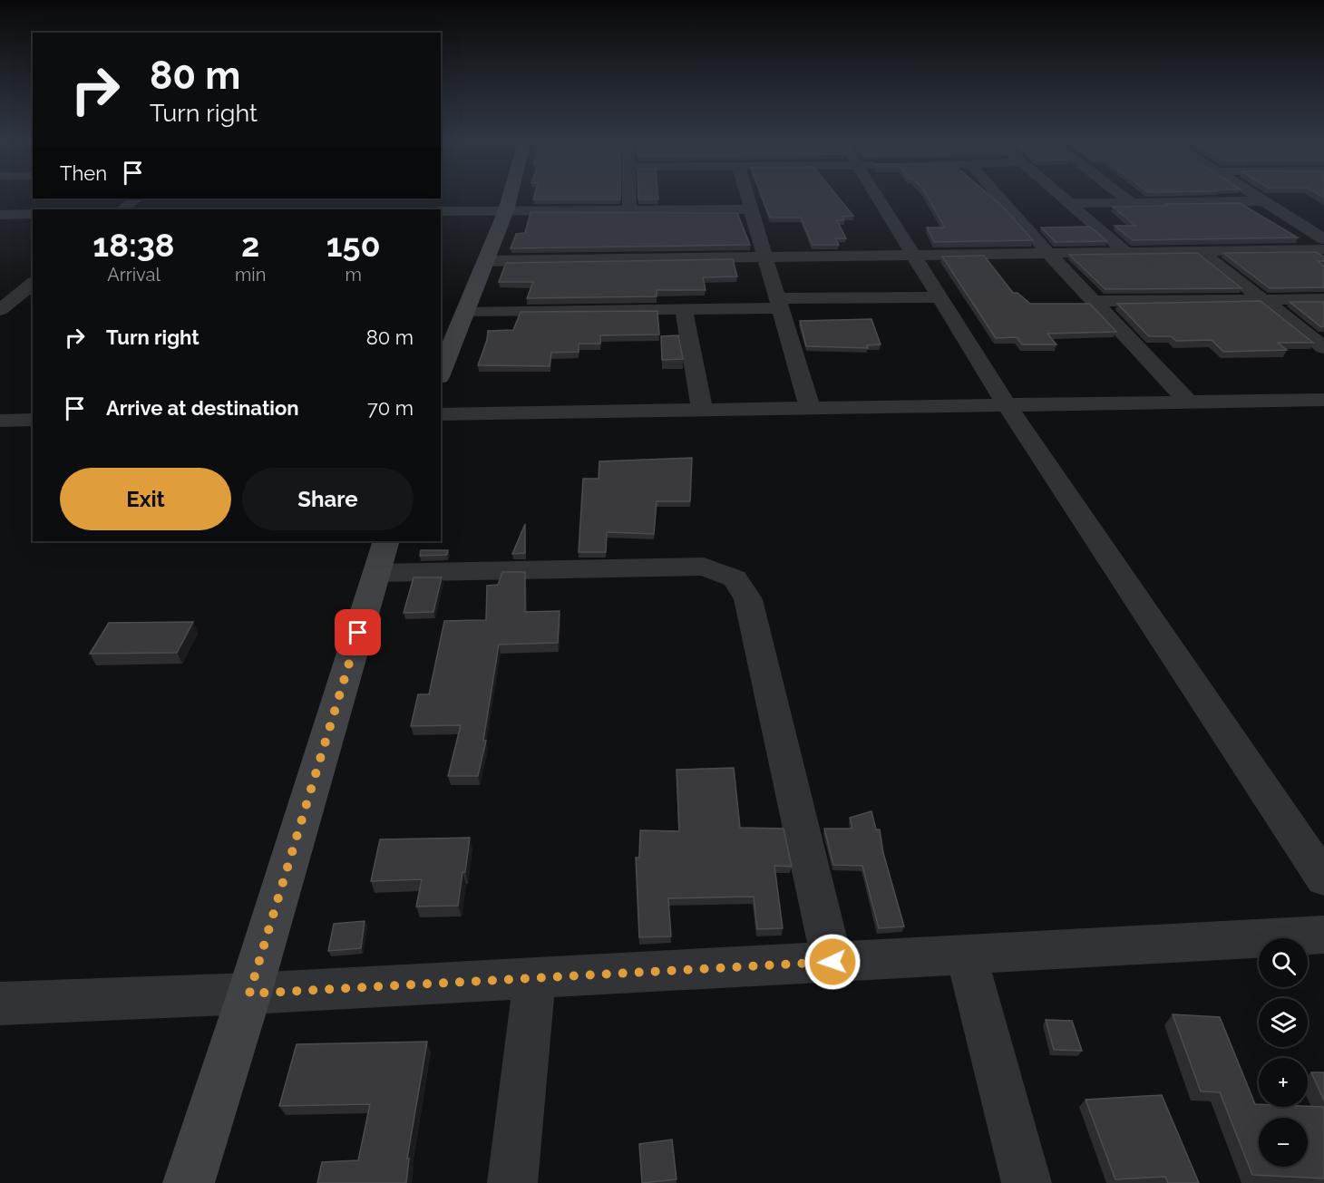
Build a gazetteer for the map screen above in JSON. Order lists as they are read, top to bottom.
{
  "page": {
    "turn": ["80 m", "Turn right"],
    "then": "Then",
    "eta": [
      "18:38",
      "Arrival",
      "2",
      "min",
      "150",
      "m"
    ],
    "list": [
      {
        "name": "Turn right",
        "value": "80 m"
      },
      {
        "name": "Arrive at destination",
        "value": "70 m"
      }
    ],
    "buttons": ["Exit", "Share"],
    "map_buttons": ["+", "−"]
  }
}
